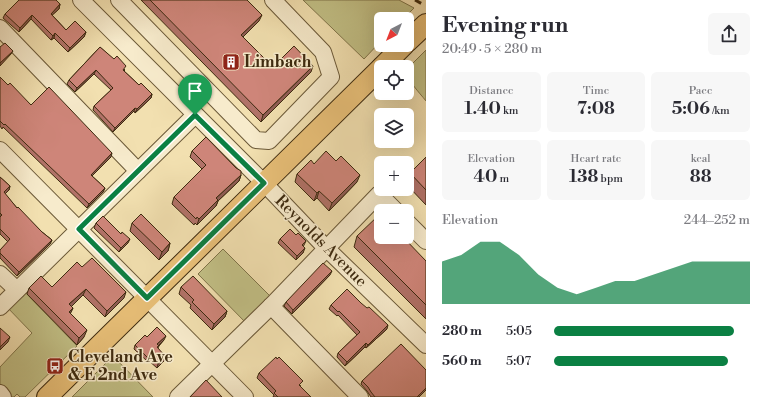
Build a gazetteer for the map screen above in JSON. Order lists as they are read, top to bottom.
{
  "streets": {
    "street": ["Reynolds Avenue"]
  },
  "places": {
    "building": ["Limbach"],
    "bus stop": ["Cleveland Ave & E 2nd Ave"]
  },
  "north": "bottom left",
  "page": {
    "heading": ["Evening run", "20:49 · 5 × 280 m"],
    "map_buttons": ["+", "−"],
    "stats": [
      ["Distance", "1.40 km"],
      ["Time", "7:08"],
      ["Pace", "5:06 /km"],
      ["Elevation", "40 m"],
      ["Heart rate", "138 bpm"],
      ["kcal", "88"]
    ],
    "chart": ["Elevation", "244–252 m"],
    "list": [
      {
        "name": "280 m",
        "note": "5:05"
      },
      {
        "name": "560 m",
        "note": "5:07"
      }
    ]
  }
}
